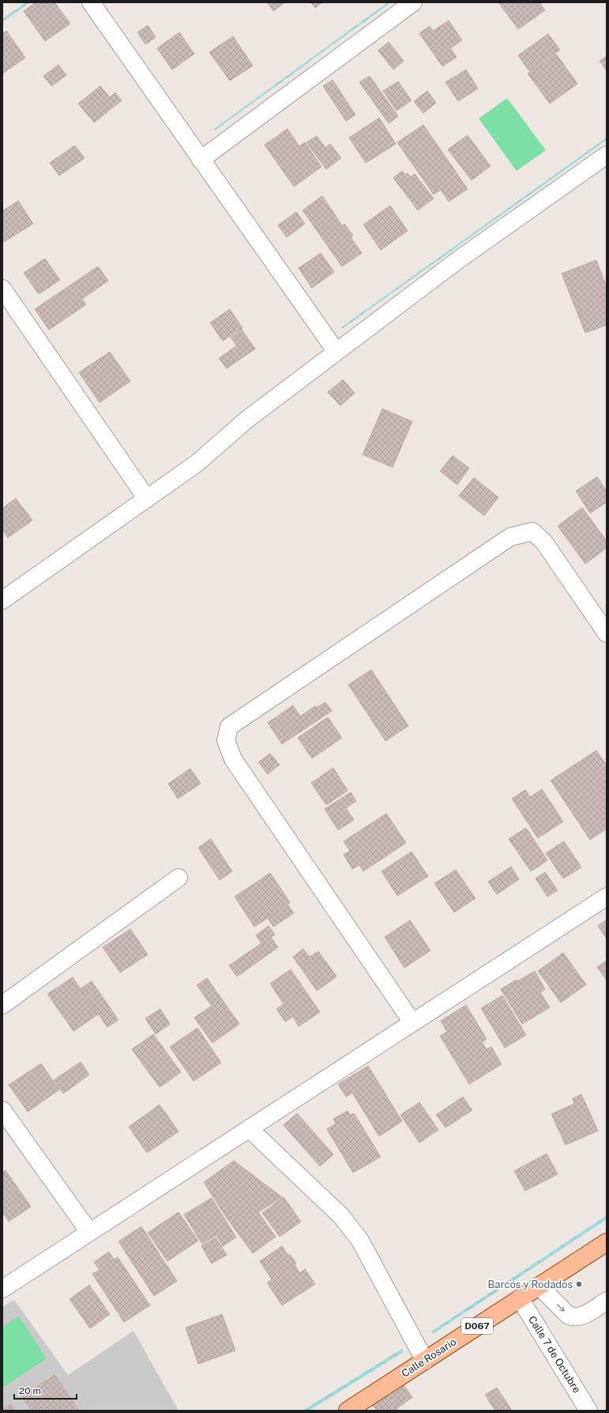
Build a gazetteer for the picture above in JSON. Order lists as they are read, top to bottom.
{
  "streets": {
    "main road": ["D067", "Calle Rosario"],
    "street": ["Calle 7 de Octubre"]
  },
  "crossings": [
    ["Calle 7 de Octubre", "Calle Rosario"]
  ],
  "places": ["Barcos y Rodados"],
  "scale_bar": "20 m"
}
